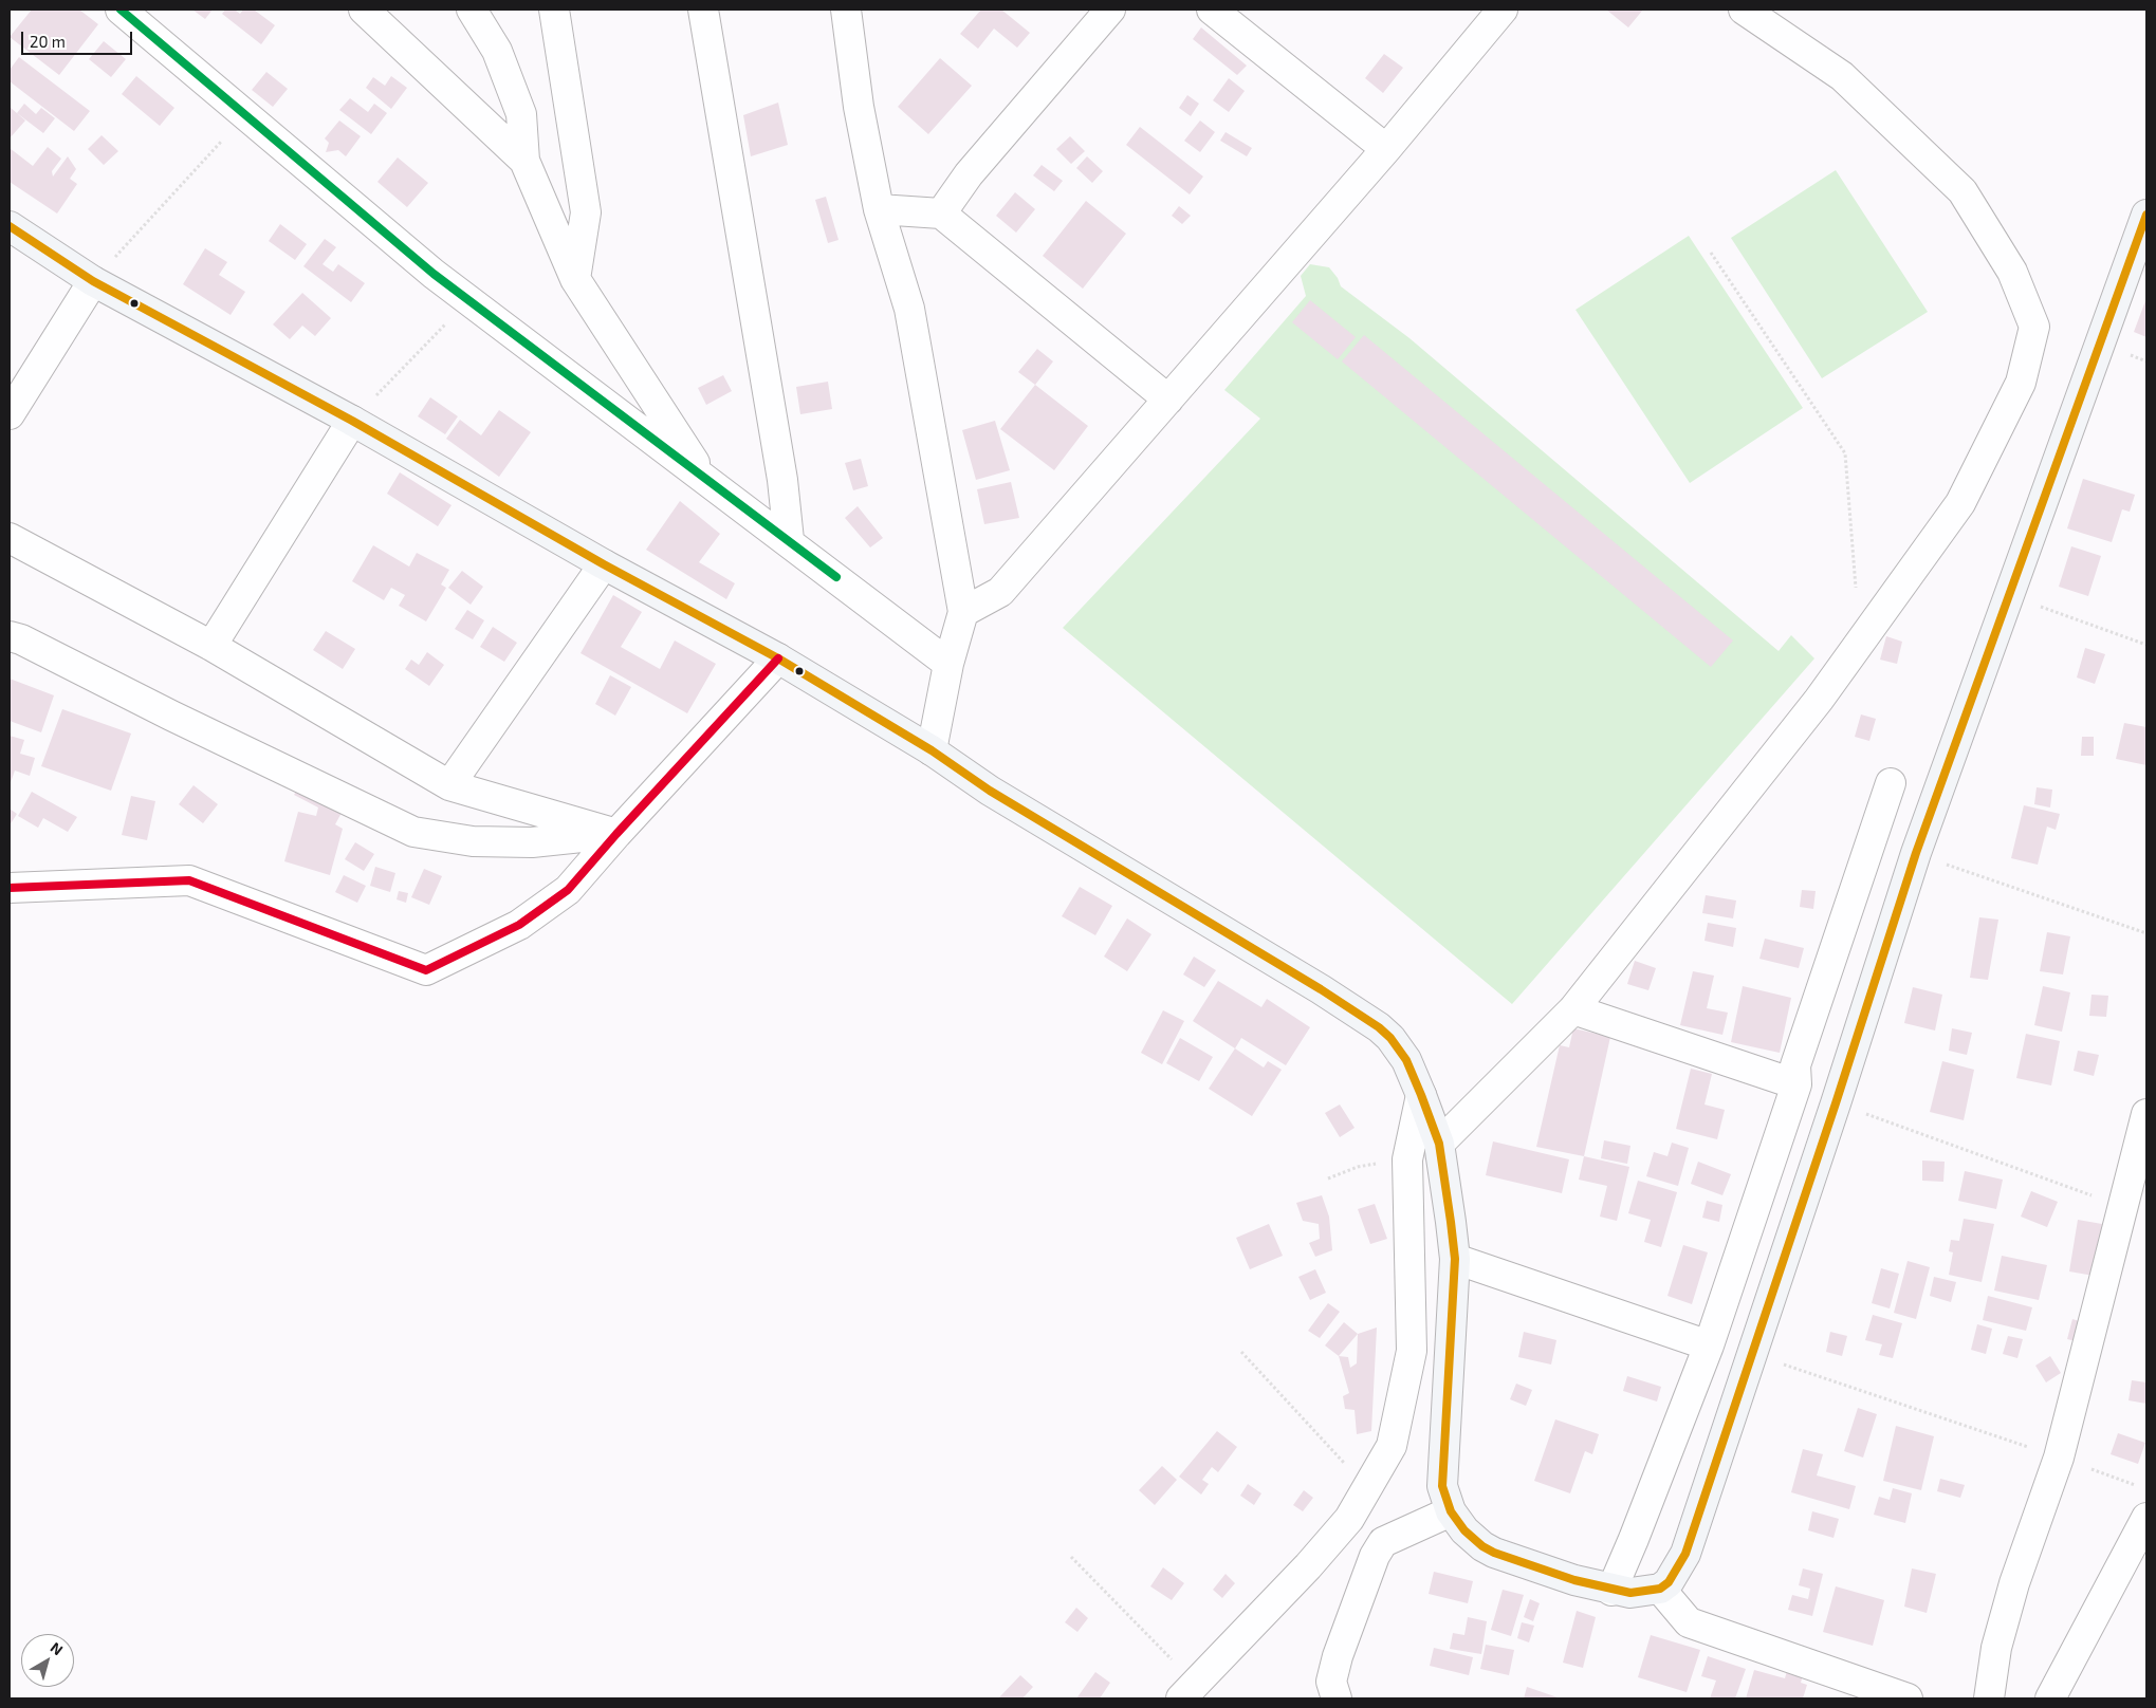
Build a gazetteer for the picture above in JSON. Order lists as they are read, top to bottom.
{
  "scale_bar": "20 m",
  "north": "top right"
}
